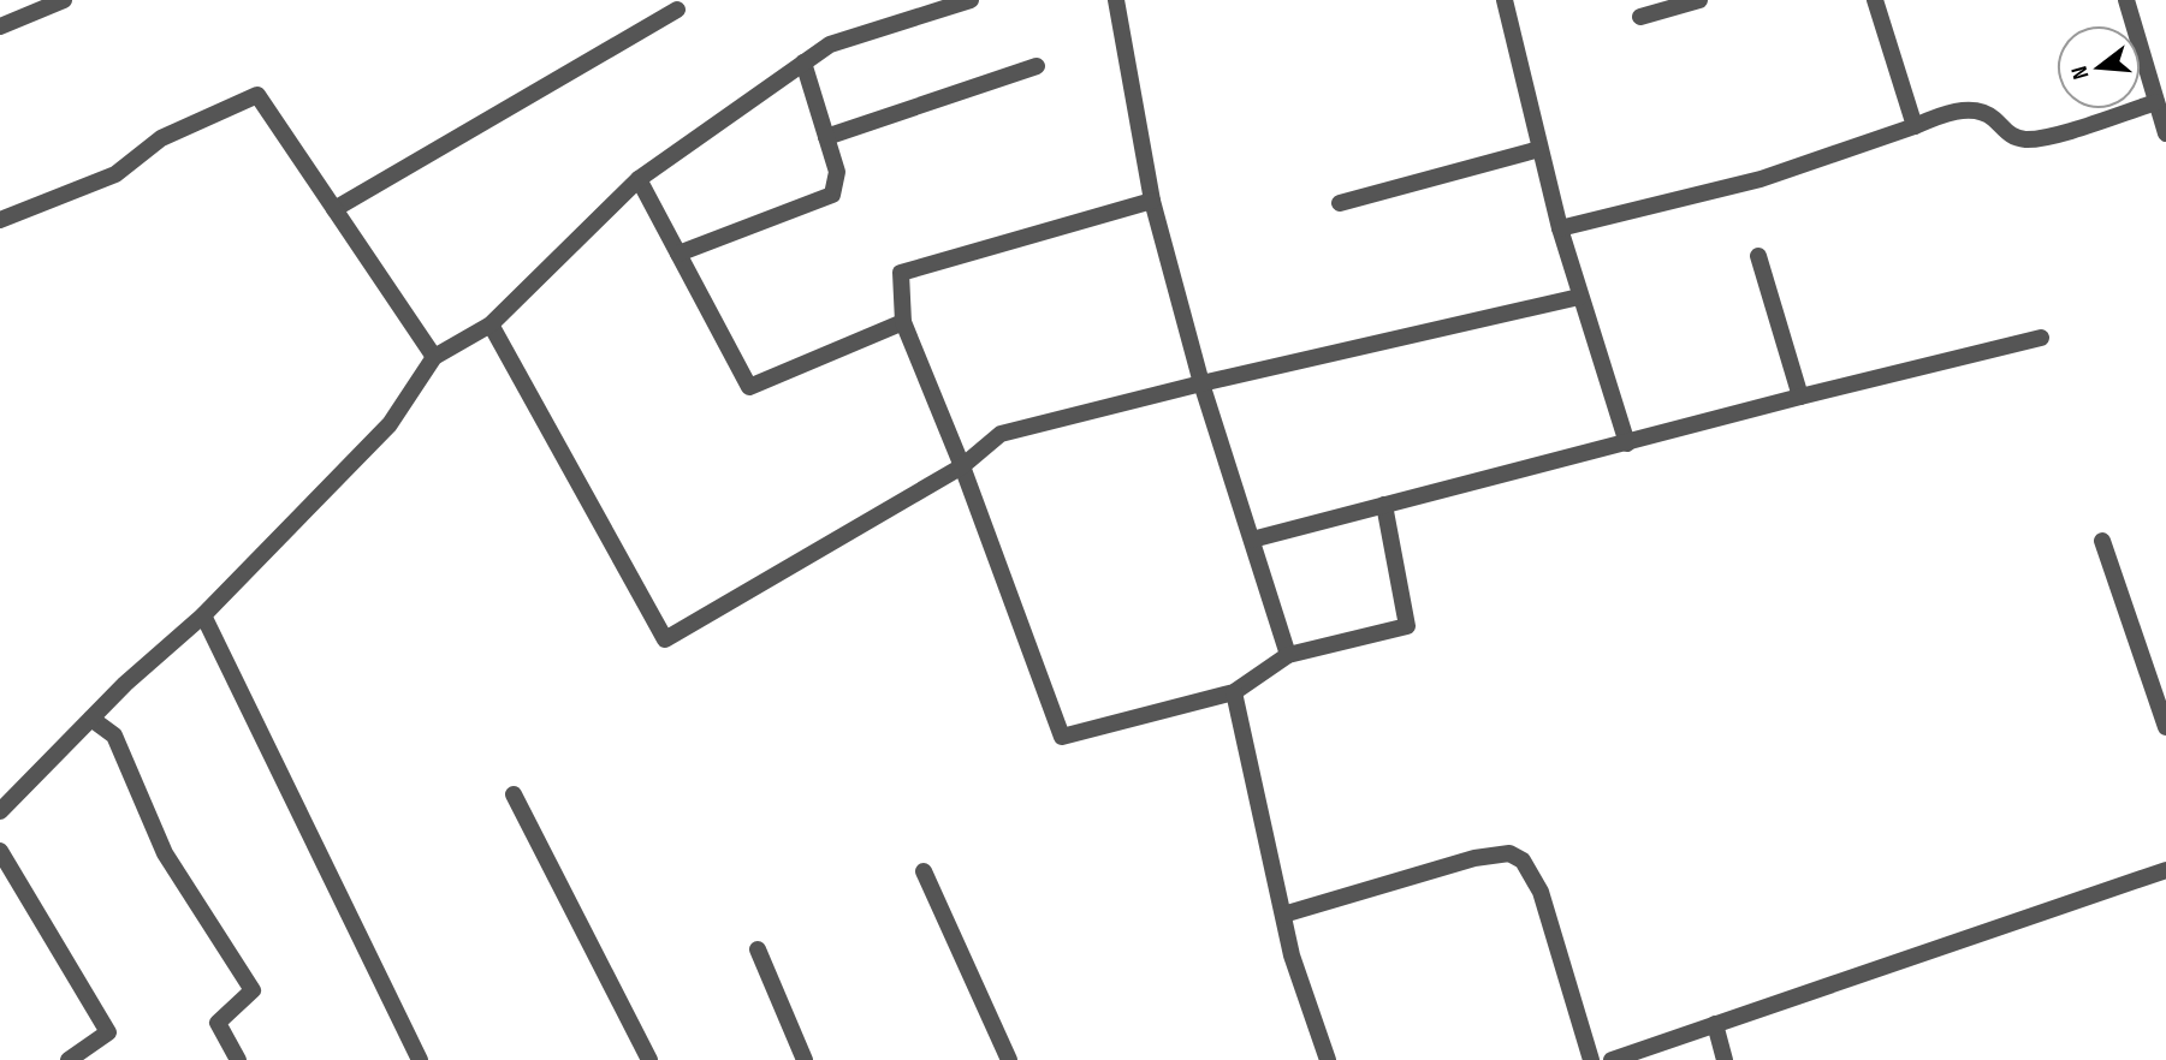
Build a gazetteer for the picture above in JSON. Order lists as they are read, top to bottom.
{
  "north": "left"
}
